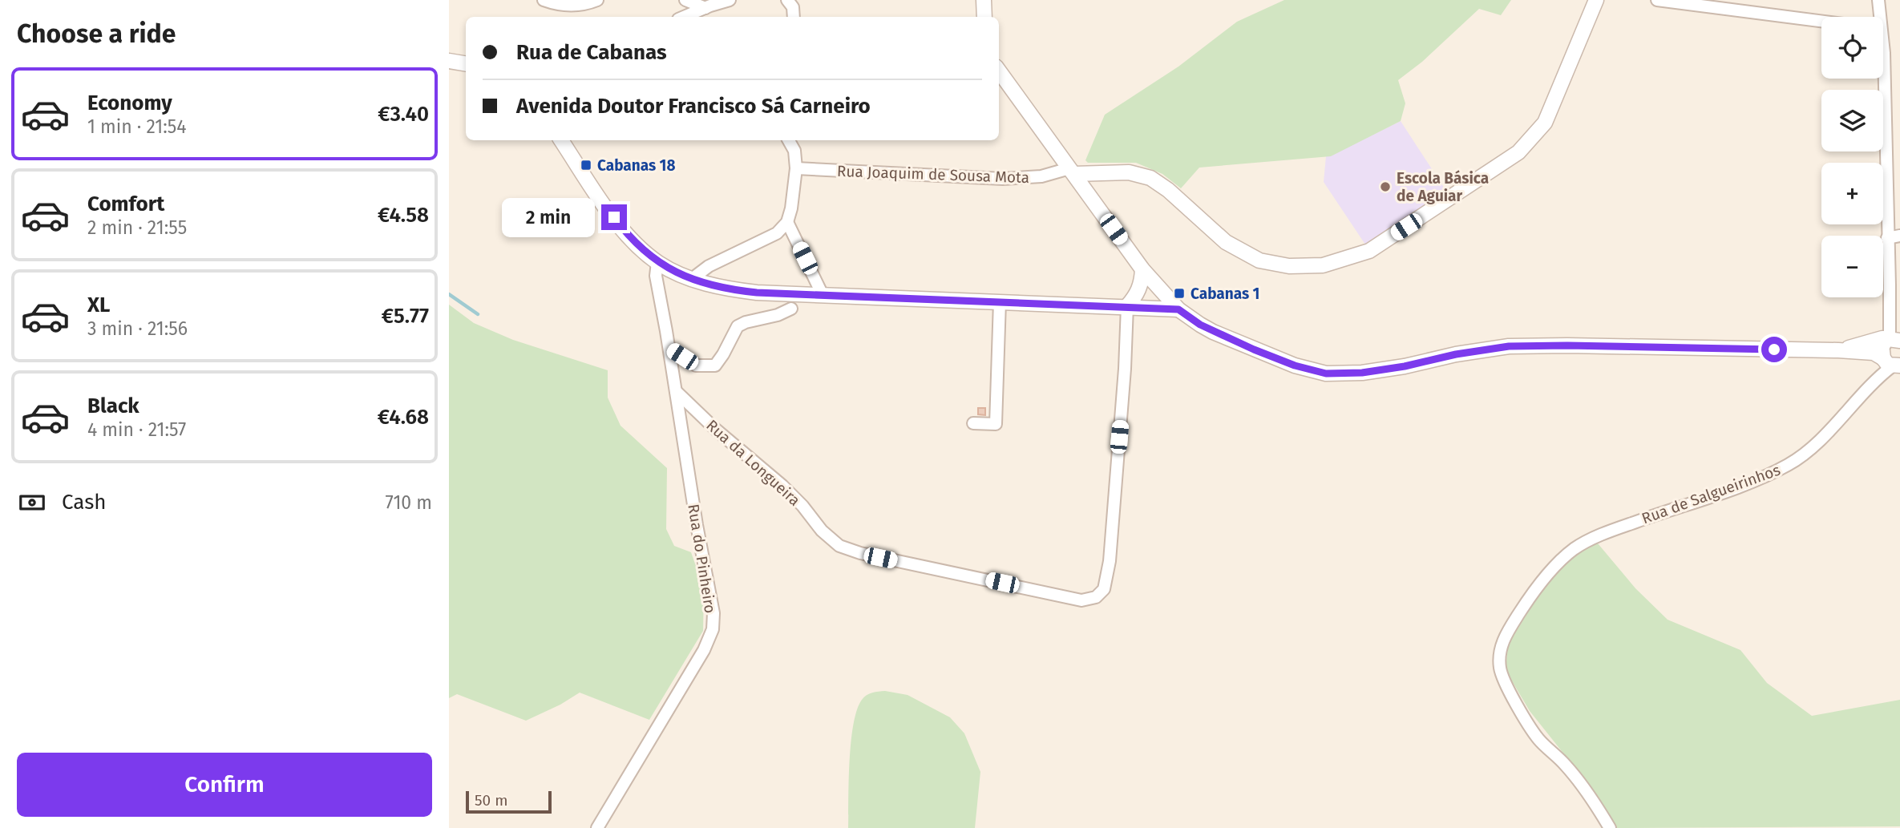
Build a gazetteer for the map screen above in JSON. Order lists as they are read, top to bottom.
{
  "streets": {
    "street": [
      "Rua Joaquim de Sousa Mota",
      "Rua da Longueira",
      "Rua de Salgueirinhos",
      "Rua do Pinheiro"
    ]
  },
  "crossings": [
    ["Rua da Longueira", "Rua do Pinheiro"]
  ],
  "places": {
    "transit": ["Cabanas 18", "Cabanas 1"],
    "other": ["Escola Básica de Aguiar"]
  },
  "scale_bar": "50 m",
  "page": {
    "heading": "Choose a ride",
    "map_buttons": ["+", "−"],
    "banner": ["Rua de Cabanas", "Avenida Doutor Francisco Sá Carneiro"],
    "list": [
      {
        "name": "Economy",
        "note": "1 min · 21:54",
        "value": "€3.40"
      },
      {
        "name": "Comfort",
        "note": "2 min · 21:55",
        "value": "€4.58"
      },
      {
        "name": "XL",
        "note": "3 min · 21:56",
        "value": "€5.77"
      },
      {
        "name": "Black",
        "note": "4 min · 21:57",
        "value": "€4.68"
      }
    ],
    "bubble": "2 min",
    "pay": ["Cash", "710 m"],
    "buttons": "Confirm",
    "scale": "50 m"
  }
}
